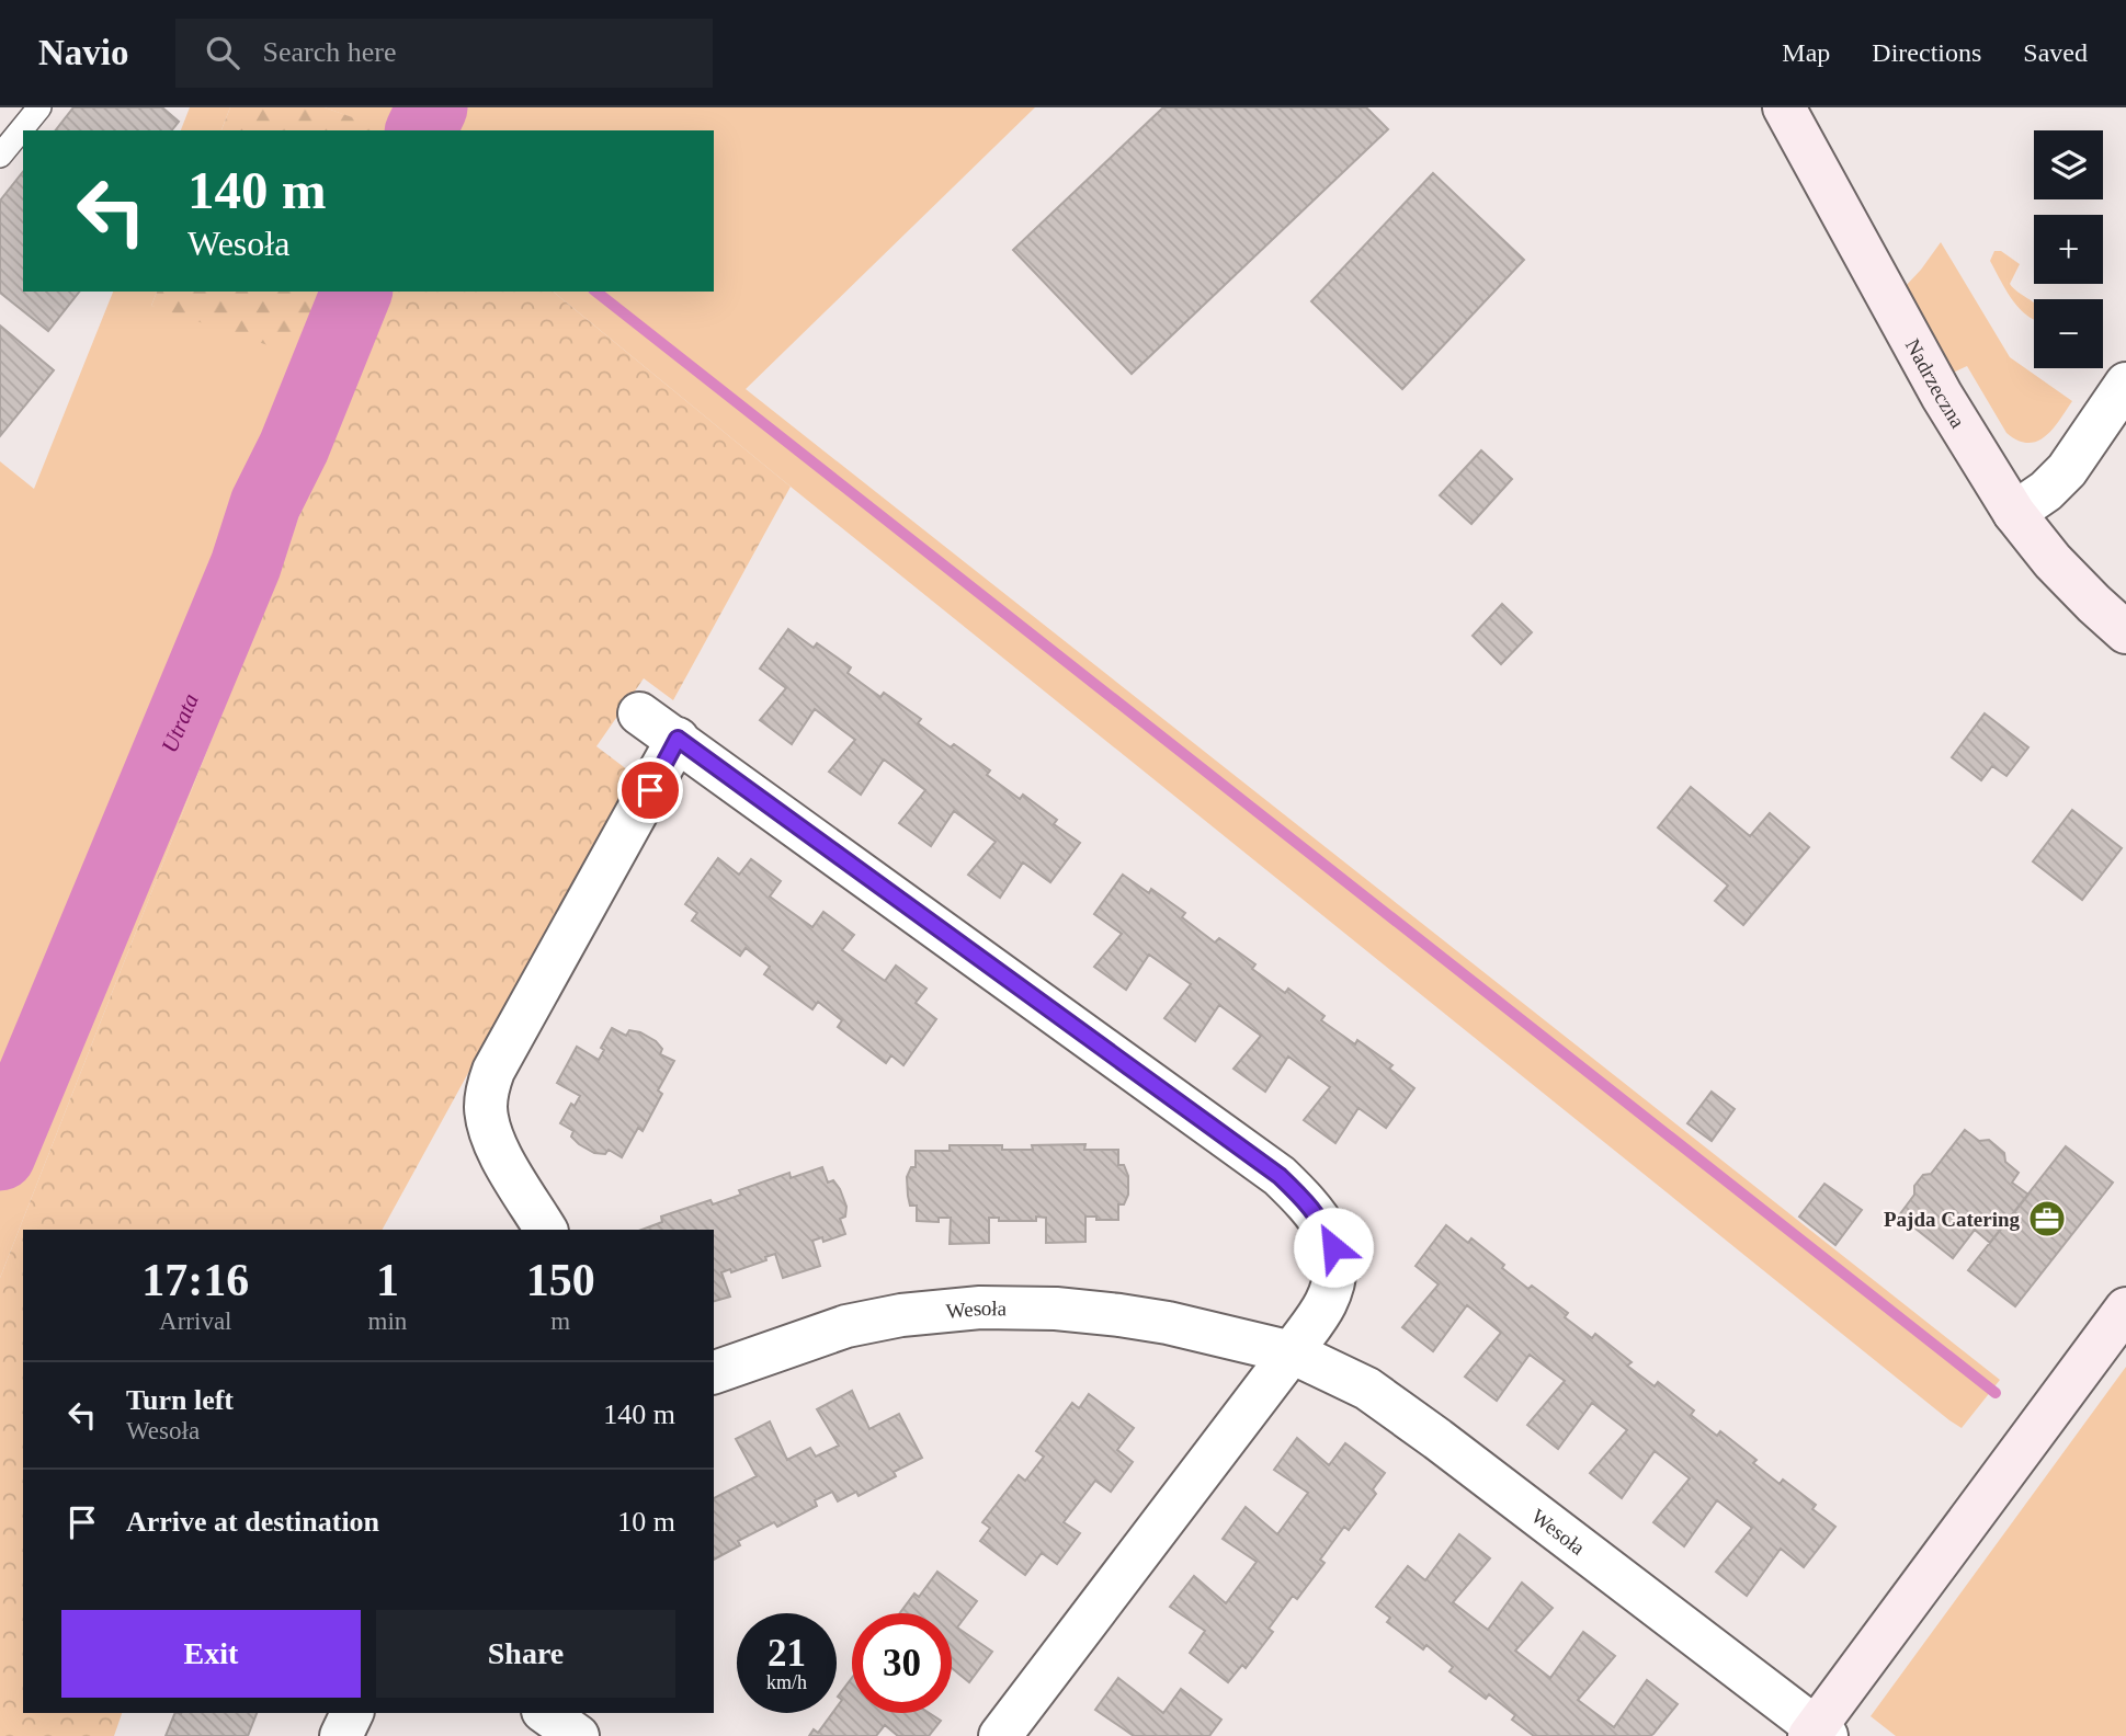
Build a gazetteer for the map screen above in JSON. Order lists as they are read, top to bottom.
{
  "streets": {
    "street": ["Nadrzeczna", "Wesoła"]
  },
  "water": ["Utrata"],
  "places": {
    "office": ["Pajda Catering"]
  },
  "page": {
    "header": "Navio",
    "search": "Search here",
    "nav": ["Map", "Directions", "Saved"],
    "map_buttons": ["+", "−"],
    "turn": ["140 m", "Wesoła"],
    "eta": [
      "17:16",
      "Arrival",
      "1",
      "min",
      "150",
      "m"
    ],
    "list": [
      {
        "name": "Turn left",
        "note": "Wesoła",
        "value": "140 m"
      },
      {
        "name": "Arrive at destination",
        "value": "10 m"
      }
    ],
    "buttons": ["Exit", "Share"],
    "speed": "21 km/h",
    "limit": "30"
  }
}
